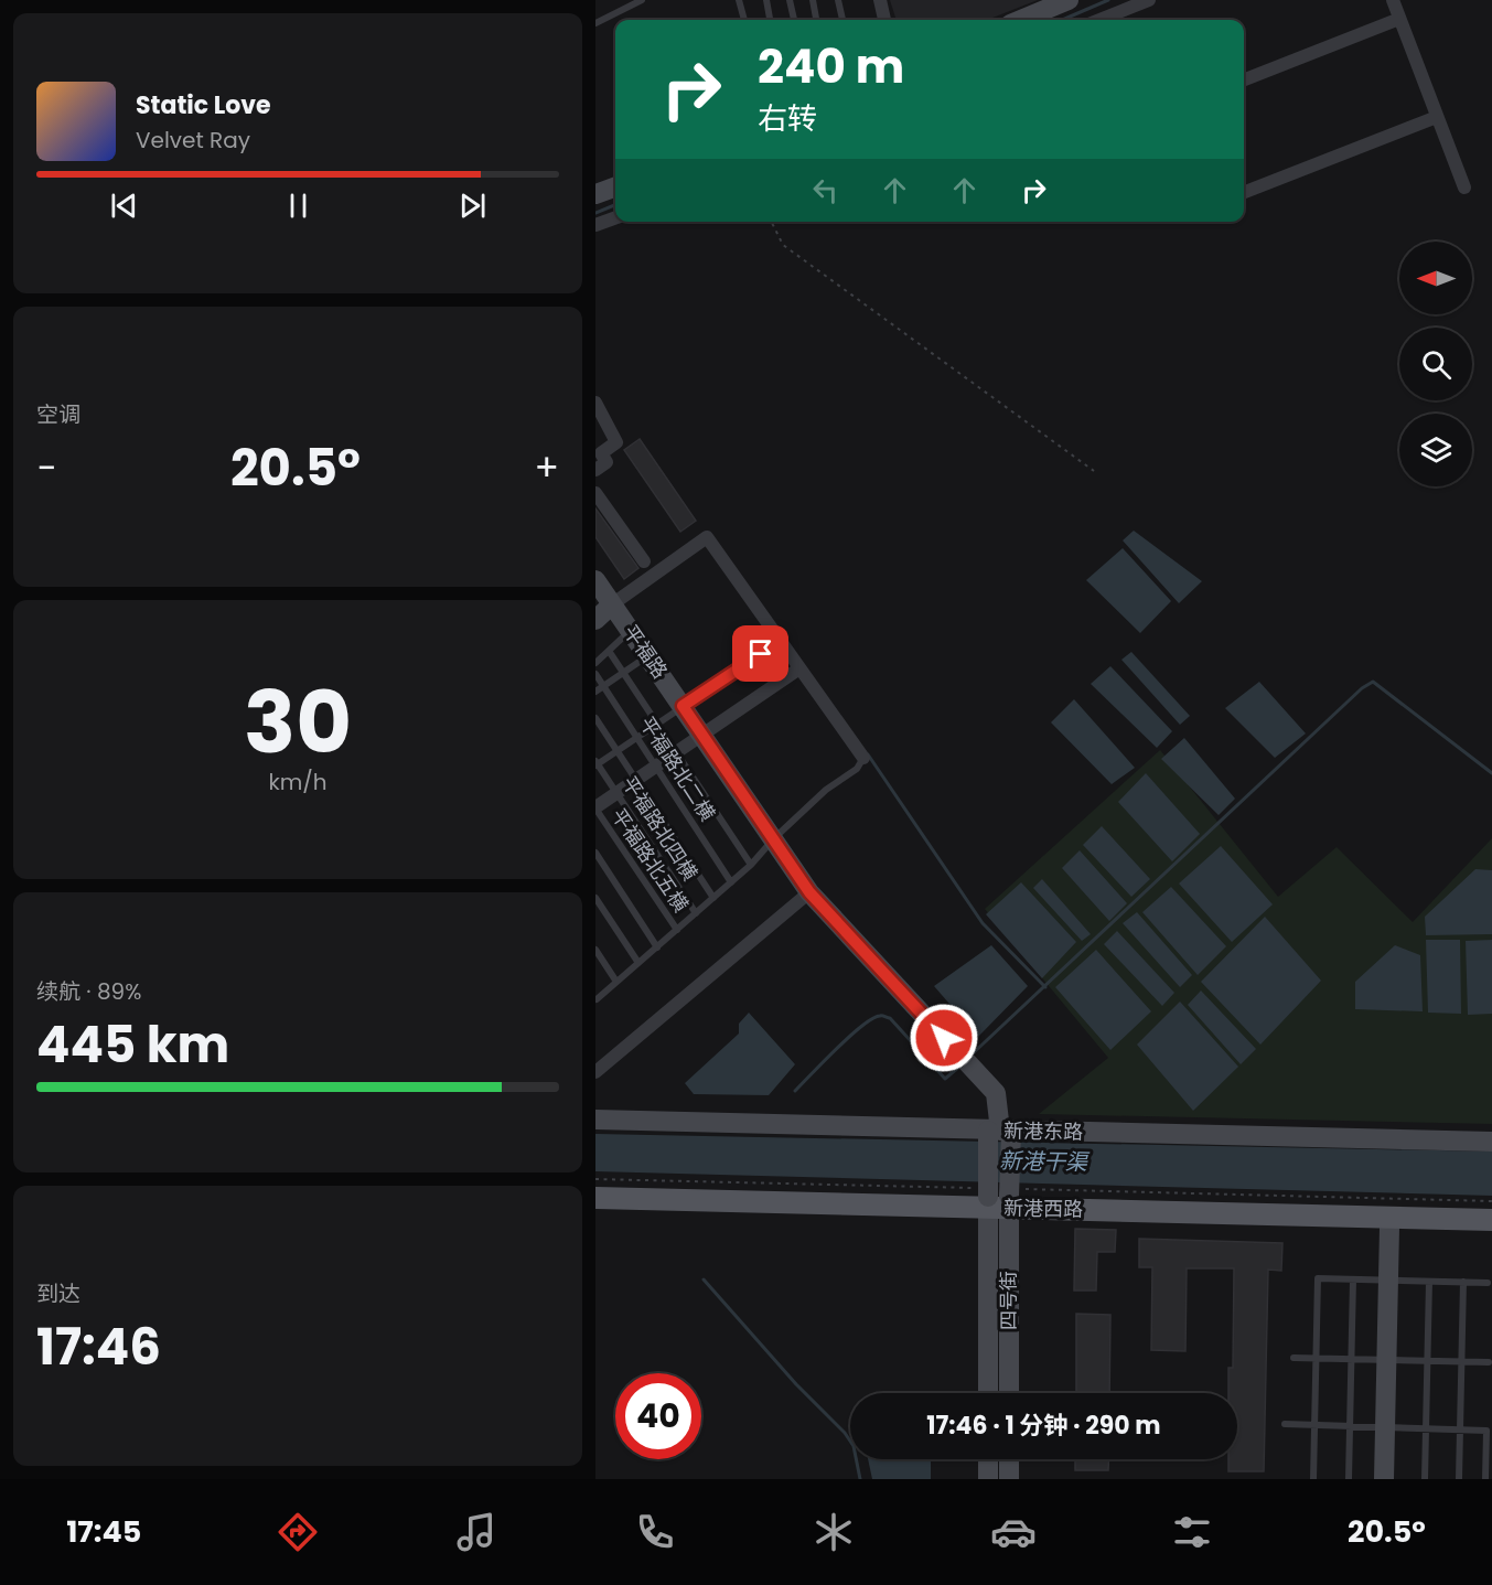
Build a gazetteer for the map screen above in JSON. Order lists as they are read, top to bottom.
{
  "streets": {
    "main road": [
      "平福路",
      "新港东路",
      "新港西路",
      "四号街"
    ],
    "lane": ["平福路北二横", "平福路北四横", "平福路北五横"]
  },
  "crossings": [
    ["平福路", "新港东路"],
    ["平福路", "四号街"],
    ["新港东路", "四号街"]
  ],
  "water": ["新港干渠"],
  "north": "left",
  "page": {
    "turn": ["240 m", "右转"],
    "song": ["Static Love", "Velvet Ray"],
    "tile": [
      "空调",
      ["30", "km/h"],
      ["续航 · 89%", "445 km"],
      ["到达", "17:46"]
    ],
    "heat": ["−", "20.5°", "+"],
    "limit": "40",
    "trip": "17:46 · 1 分钟 · 290 m",
    "tabs": ["17:45", "20.5°"]
  }
}
